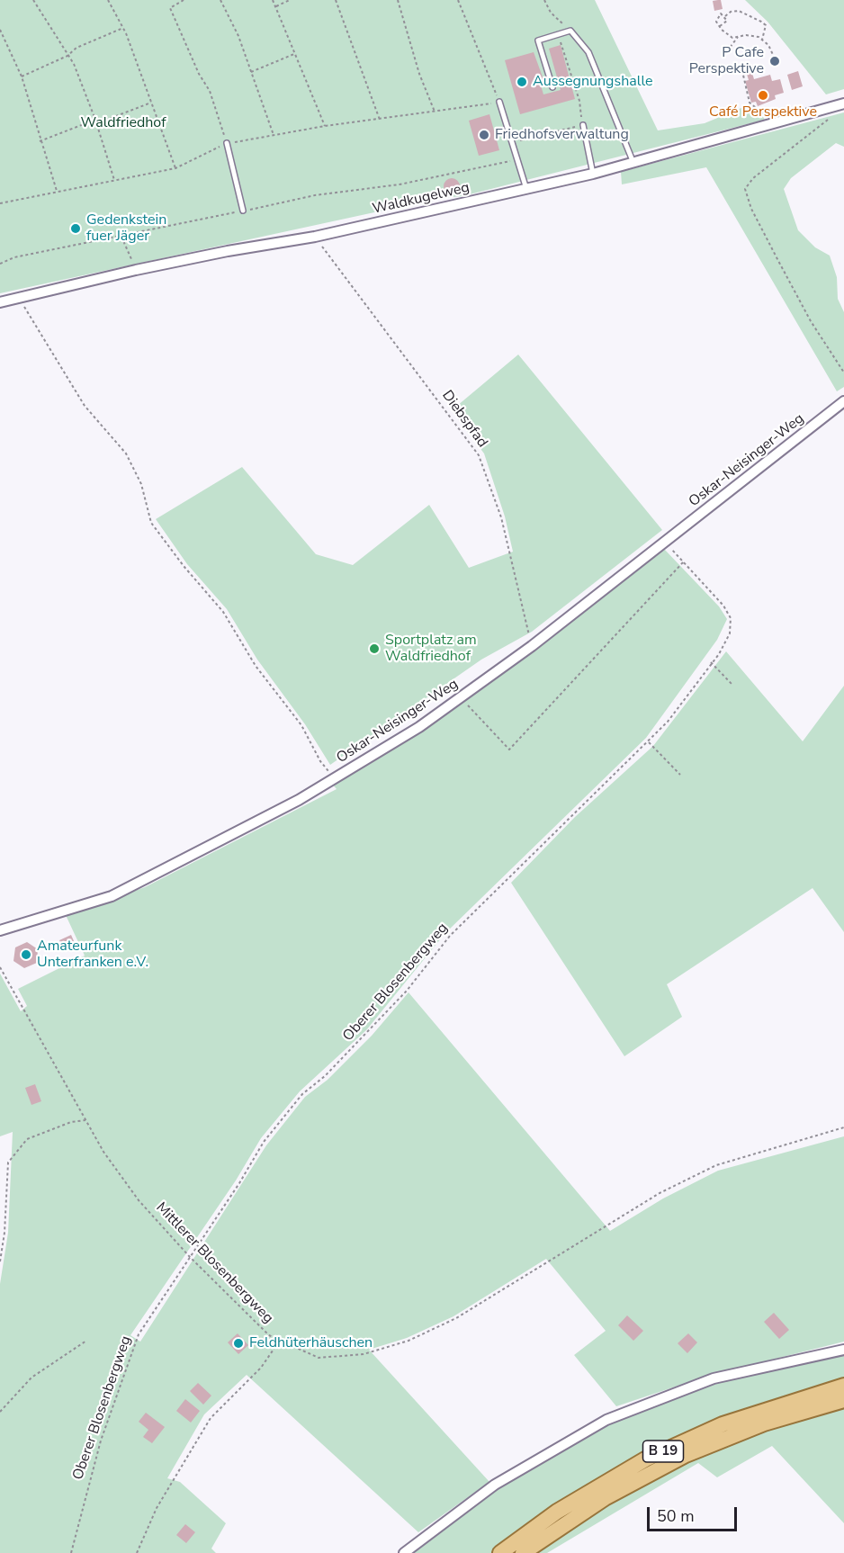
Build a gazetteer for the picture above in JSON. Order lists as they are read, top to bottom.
{
  "streets": {
    "main road": ["B 19"],
    "street": ["Waldkugelweg", "Oskar-Neisinger-Weg"],
    "path": ["Diebspfad", "Oberer Blosenbergweg", "Mittlerer Blosenbergweg"]
  },
  "crossings": [
    ["Waldkugelweg", "Diebspfad"],
    ["Diebspfad", "Oskar-Neisinger-Weg"],
    ["Oskar-Neisinger-Weg", "Oberer Blosenbergweg"],
    ["Oberer Blosenbergweg", "Mittlerer Blosenbergweg"]
  ],
  "parks": ["Waldfriedhof"],
  "places": [
    "P Cafe Perspektive",
    "Aussegnungshalle",
    "Café Perspektive",
    "Friedhofsverwaltung",
    "Gedenkstein fuer Jäger",
    "Sportplatz am Waldfriedhof",
    "Amateurfunk Unterfranken e.V.",
    "Feldhüterhäuschen"
  ],
  "scale_bar": "50 m"
}
